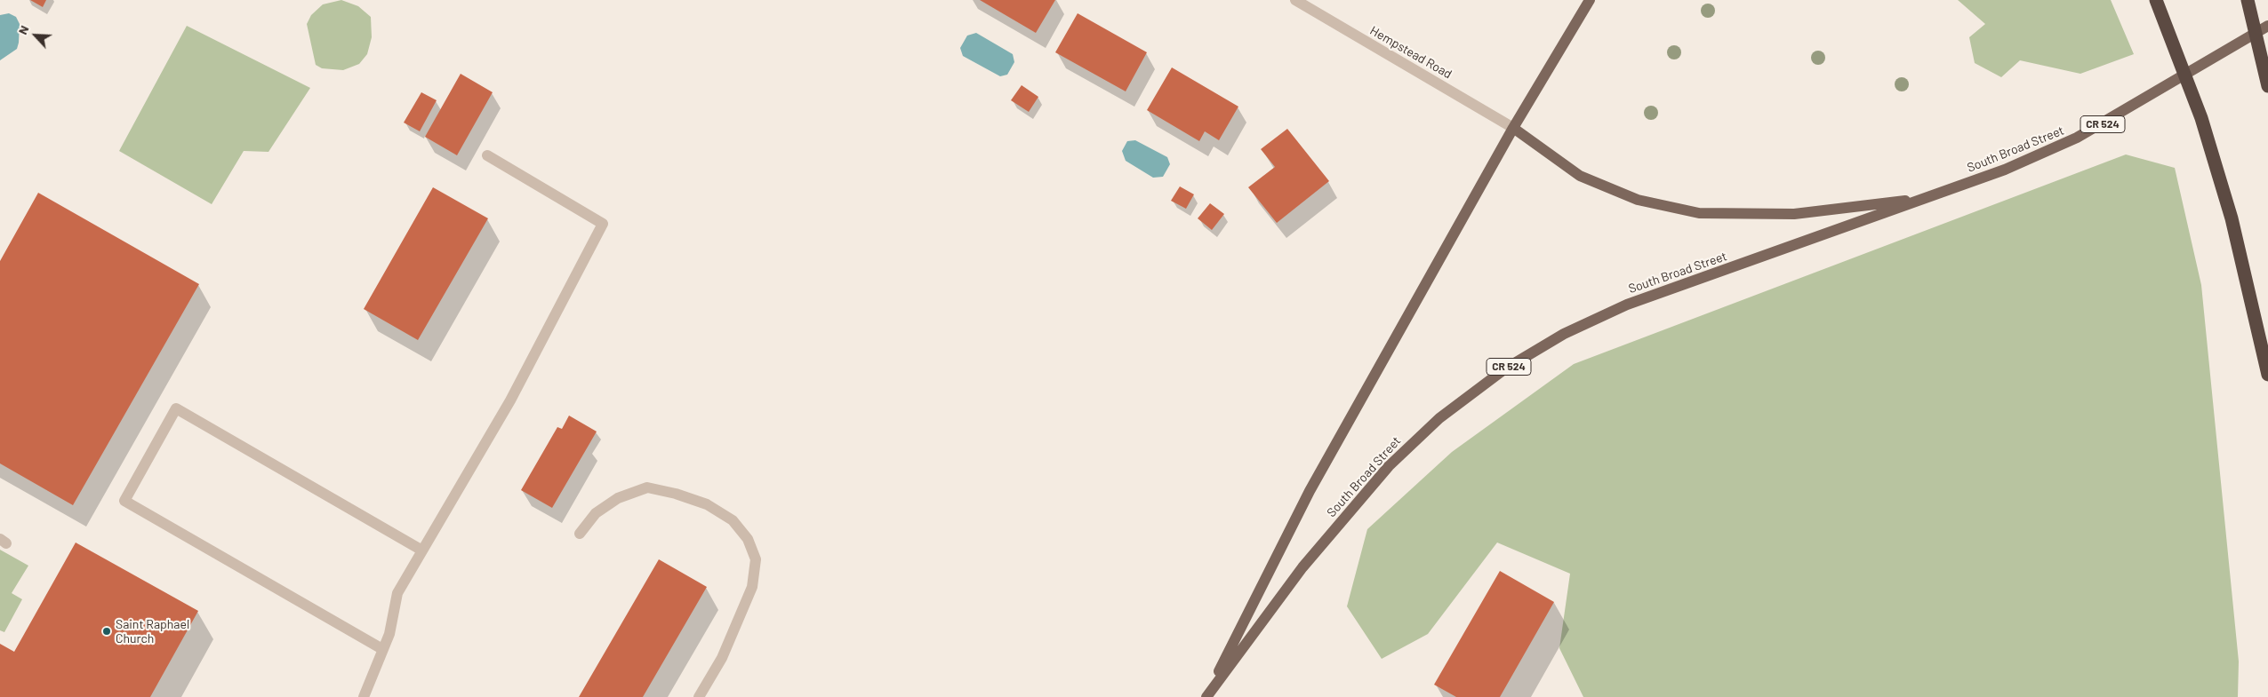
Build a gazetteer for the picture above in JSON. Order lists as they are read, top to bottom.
{
  "streets": {
    "main road": ["CR 524", "South Broad Street"],
    "street": ["Hempstead Road"]
  },
  "crossings": [
    ["Hempstead Road", "South Broad Street"]
  ],
  "places": ["Saint Raphael Church"],
  "north": "top left"
}
